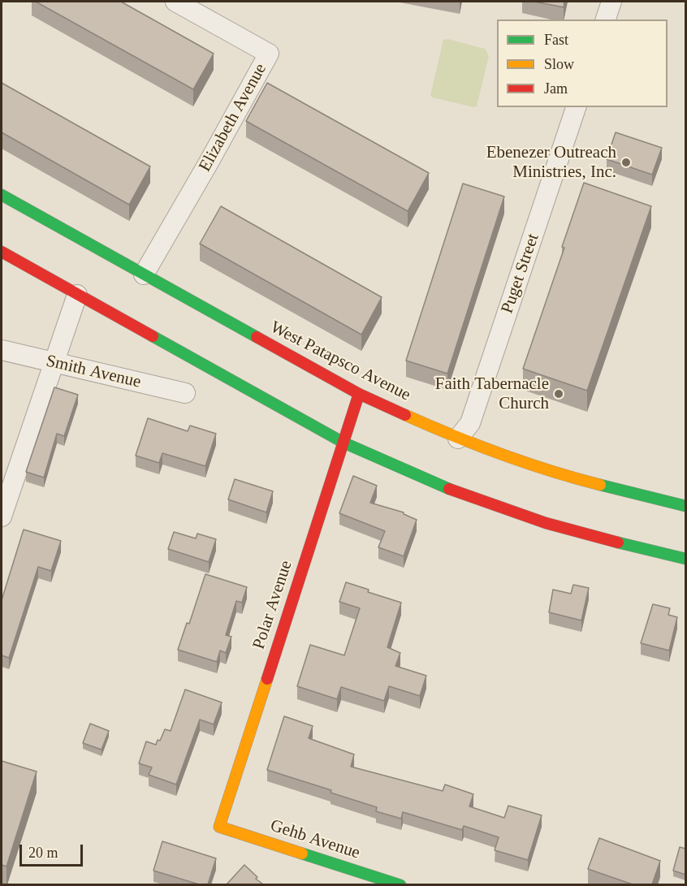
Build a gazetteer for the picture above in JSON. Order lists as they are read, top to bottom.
{
  "streets": {
    "main road": ["West Patapsco Avenue", "Polar Avenue", "Gehb Avenue"],
    "street": ["Elizabeth Avenue", "Puget Street", "Smith Avenue"]
  },
  "crossings": [
    ["Elizabeth Avenue", "West Patapsco Avenue"],
    ["Puget Street", "West Patapsco Avenue"],
    ["West Patapsco Avenue", "Polar Avenue"],
    ["Polar Avenue", "Gehb Avenue"]
  ],
  "places": ["Ebenezer Outreach Ministries, Inc.", "Faith Tabernacle Church"],
  "legend": ["Fast", "Slow", "Jam"],
  "scale_bar": "20 m"
}
